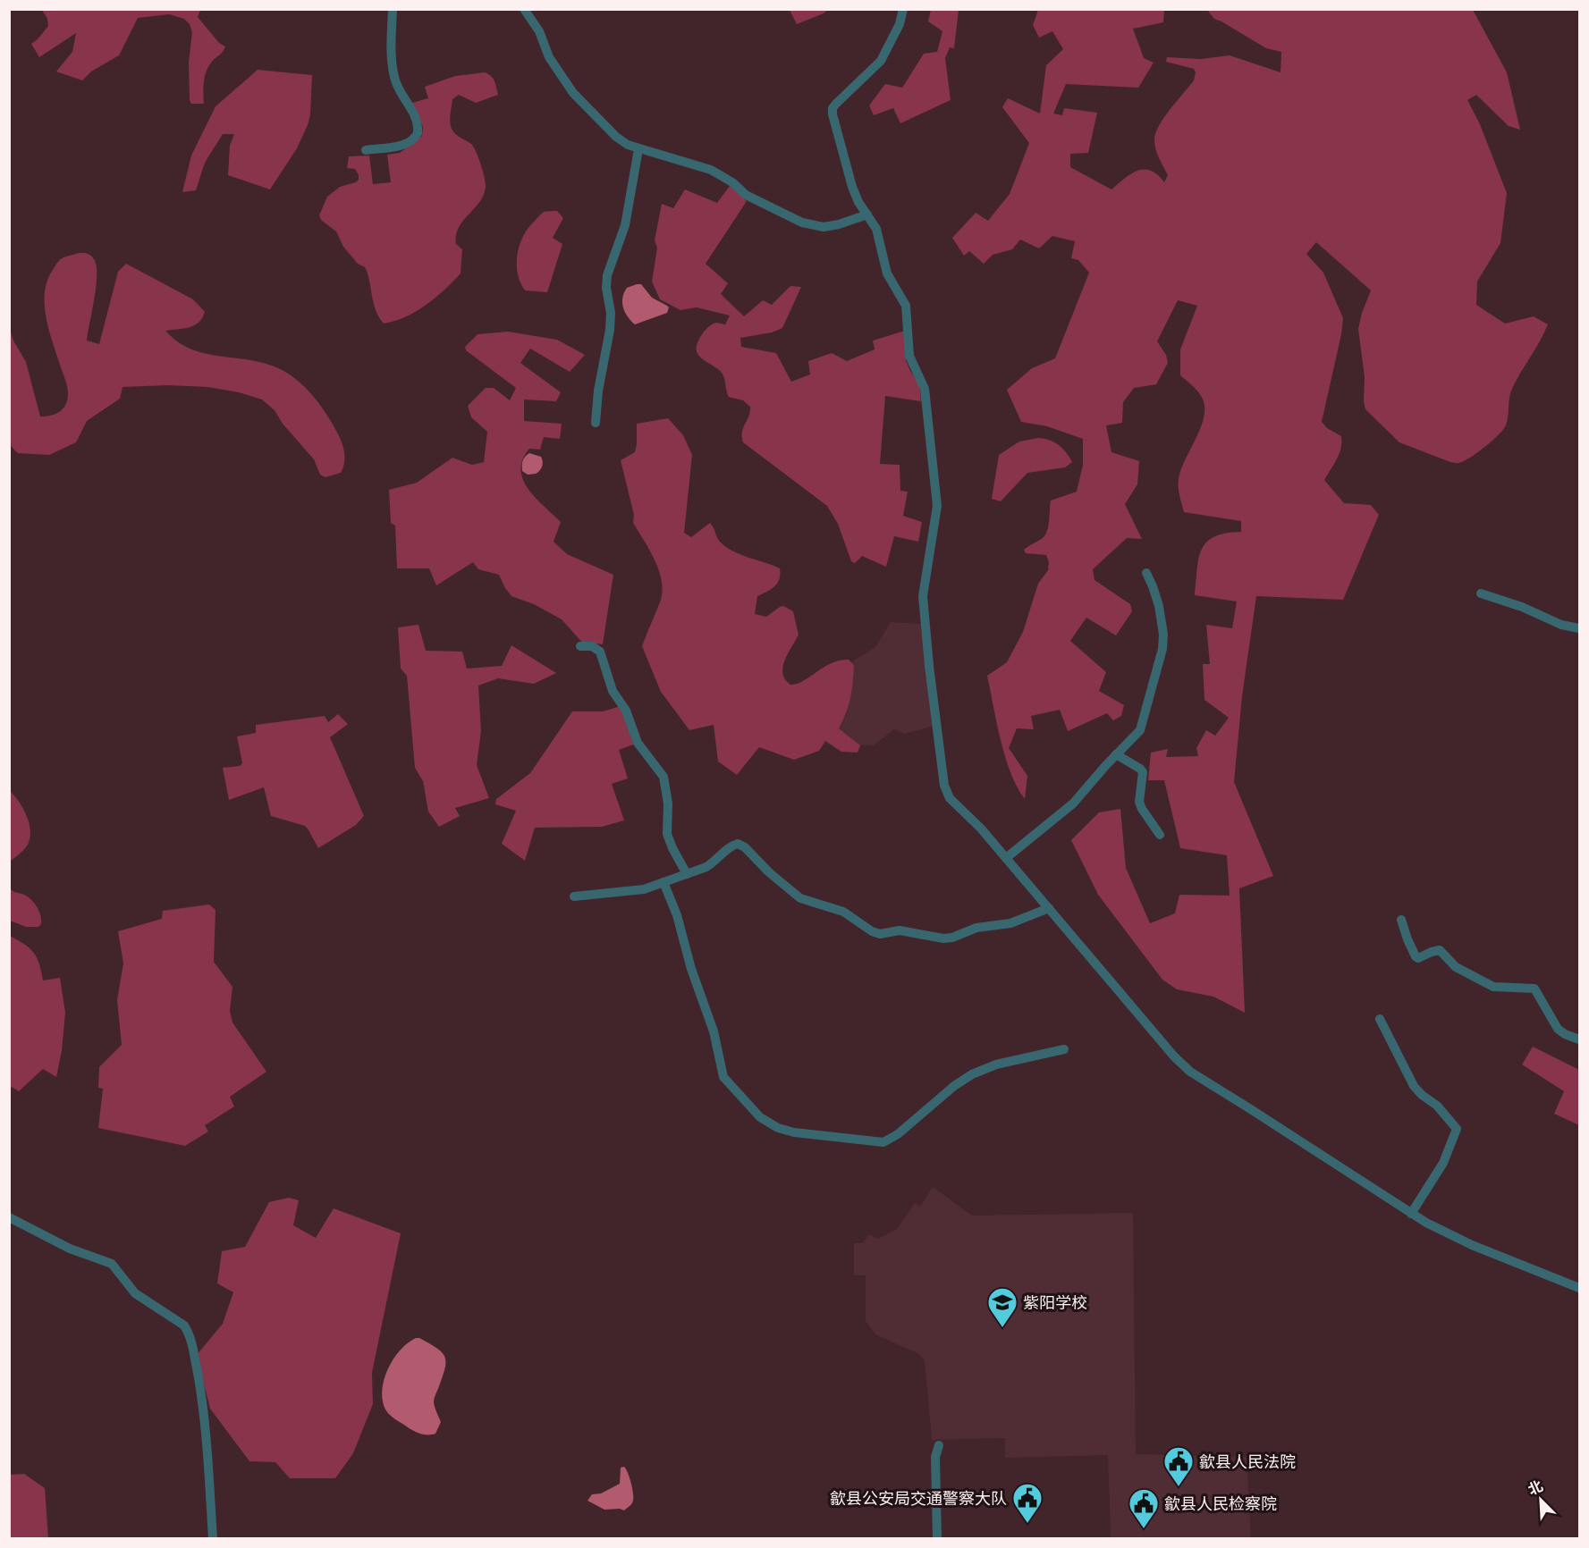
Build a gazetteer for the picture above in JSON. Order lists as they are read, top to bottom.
{
  "places": {
    "school or university": ["紫阳学校"],
    "public building": ["歙县人民法院", "歙县公安局交通警察大队", "歙县人民检察院"]
  },
  "north": "top left"
}
